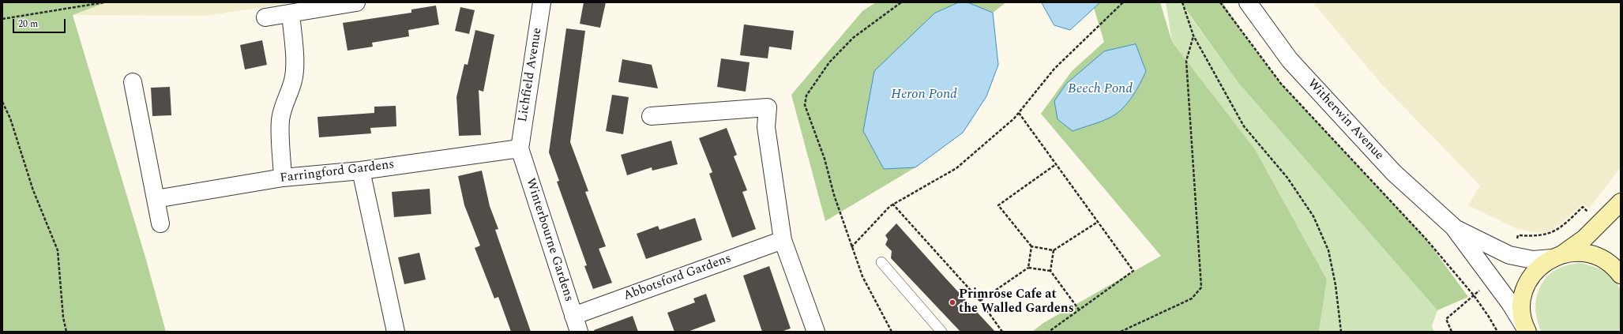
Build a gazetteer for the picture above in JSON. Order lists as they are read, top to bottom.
{
  "streets": {
    "street": [
      "Lichfield Avenue",
      "Witherwin Avenue",
      "Farringford Gardens",
      "Winterbourne Gardens",
      "Abbotsford Gardens"
    ]
  },
  "crossings": [
    ["Lichfield Avenue", "Farringford Gardens"],
    ["Lichfield Avenue", "Winterbourne Gardens"],
    ["Farringford Gardens", "Winterbourne Gardens"],
    ["Winterbourne Gardens", "Abbotsford Gardens"]
  ],
  "water": ["Beech Pond", "Heron Pond"],
  "places": ["Primrose Cafe at the Walled Gardens"],
  "scale_bar": "20 m"
}
